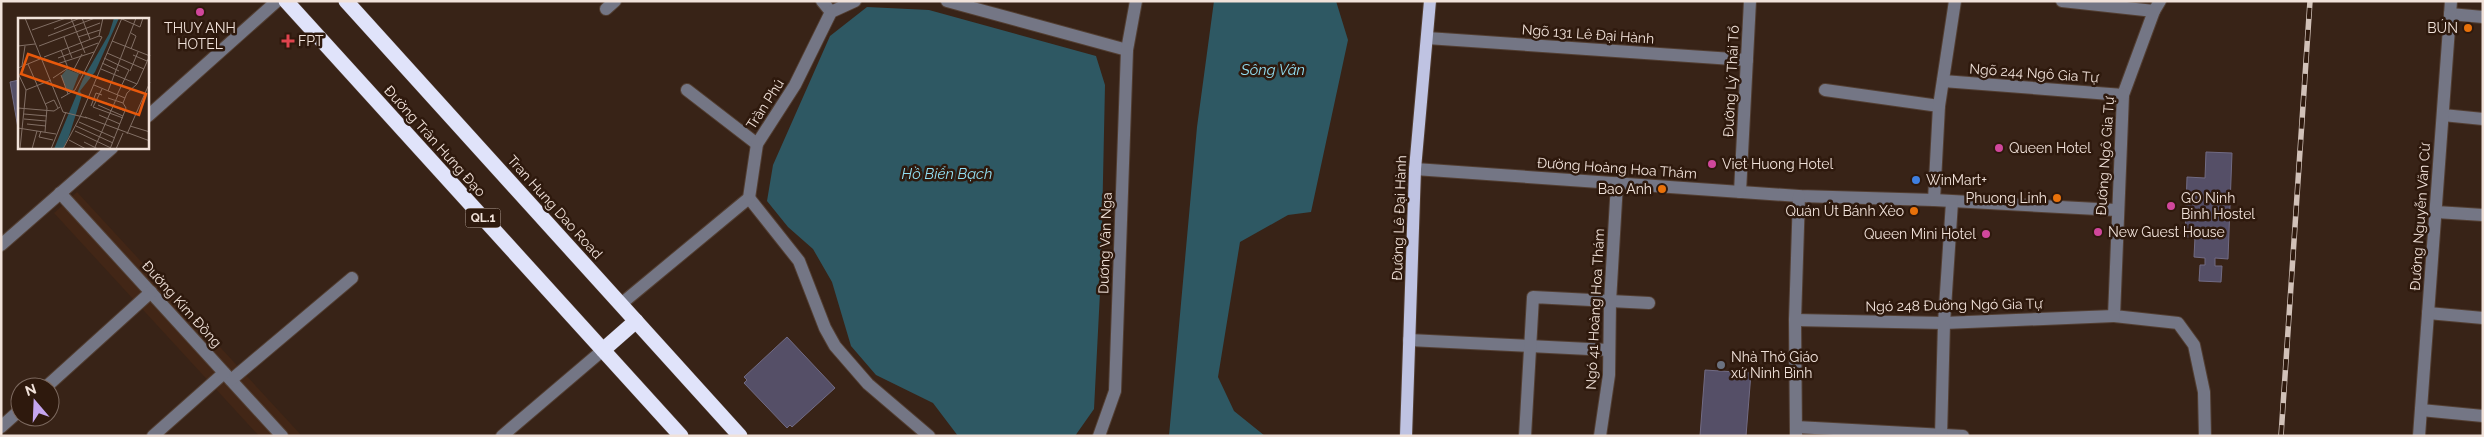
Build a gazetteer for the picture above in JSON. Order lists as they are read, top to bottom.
{
  "streets": {
    "highway": ["Đường Trân Hưng Đạo", "Tran Hung Dao Road", "QL.1"],
    "main road": ["Đường Lê Đại Hành"],
    "street": [
      "Ngõ 131 Lê Đại Hành",
      "Ngõ 244 Ngô Gia Tự",
      "Đường Lý Thái Tổ",
      "Trần Phú",
      "Đường Ngô Gia Tự",
      "Đường Hoàng Hoa Thám",
      "Đường Nguyễn Văn Cừ",
      "Dương Vân Nga",
      "Đường Kim Đồng",
      "Ngó 248 Đuờng Ngó Gia Tự",
      "Ngó 41 Hoàng Hoa Thám"
    ]
  },
  "crossings": [
    ["Ngõ 131 Lê Đại Hành", "Đường Lý Thái Tổ"],
    ["Ngõ 131 Lê Đại Hành", "Đường Lê Đại Hành"],
    ["Ngõ 244 Ngô Gia Tự", "Đường Ngô Gia Tự"],
    ["Đường Lý Thái Tổ", "Đường Hoàng Hoa Thám"],
    ["Đường Ngô Gia Tự", "Đường Hoàng Hoa Thám"],
    ["Đường Ngô Gia Tự", "Ngó 248 Đuờng Ngó Gia Tự"],
    ["Đường Hoàng Hoa Thám", "Đường Lê Đại Hành"],
    ["Đường Hoàng Hoa Thám", "Ngó 41 Hoàng Hoa Thám"]
  ],
  "water": ["Sông Vân", "Hồ Biển Bạch"],
  "places": {
    "other": [
      "THUY ANH HOTEL",
      "BÚN",
      "Queen Hotel",
      "Viet Huong Hotel",
      "WinMart+",
      "Bao Anh",
      "Phuong Linh",
      "GO Ninh Binh Hostel",
      "Quán Út Bánh Xèo",
      "New Guest House",
      "Queen Mini Hotel",
      "Nhà Thờ Giáo xứ Ninh Bình"
    ],
    "health": ["FPT"]
  },
  "north": "top"
}
